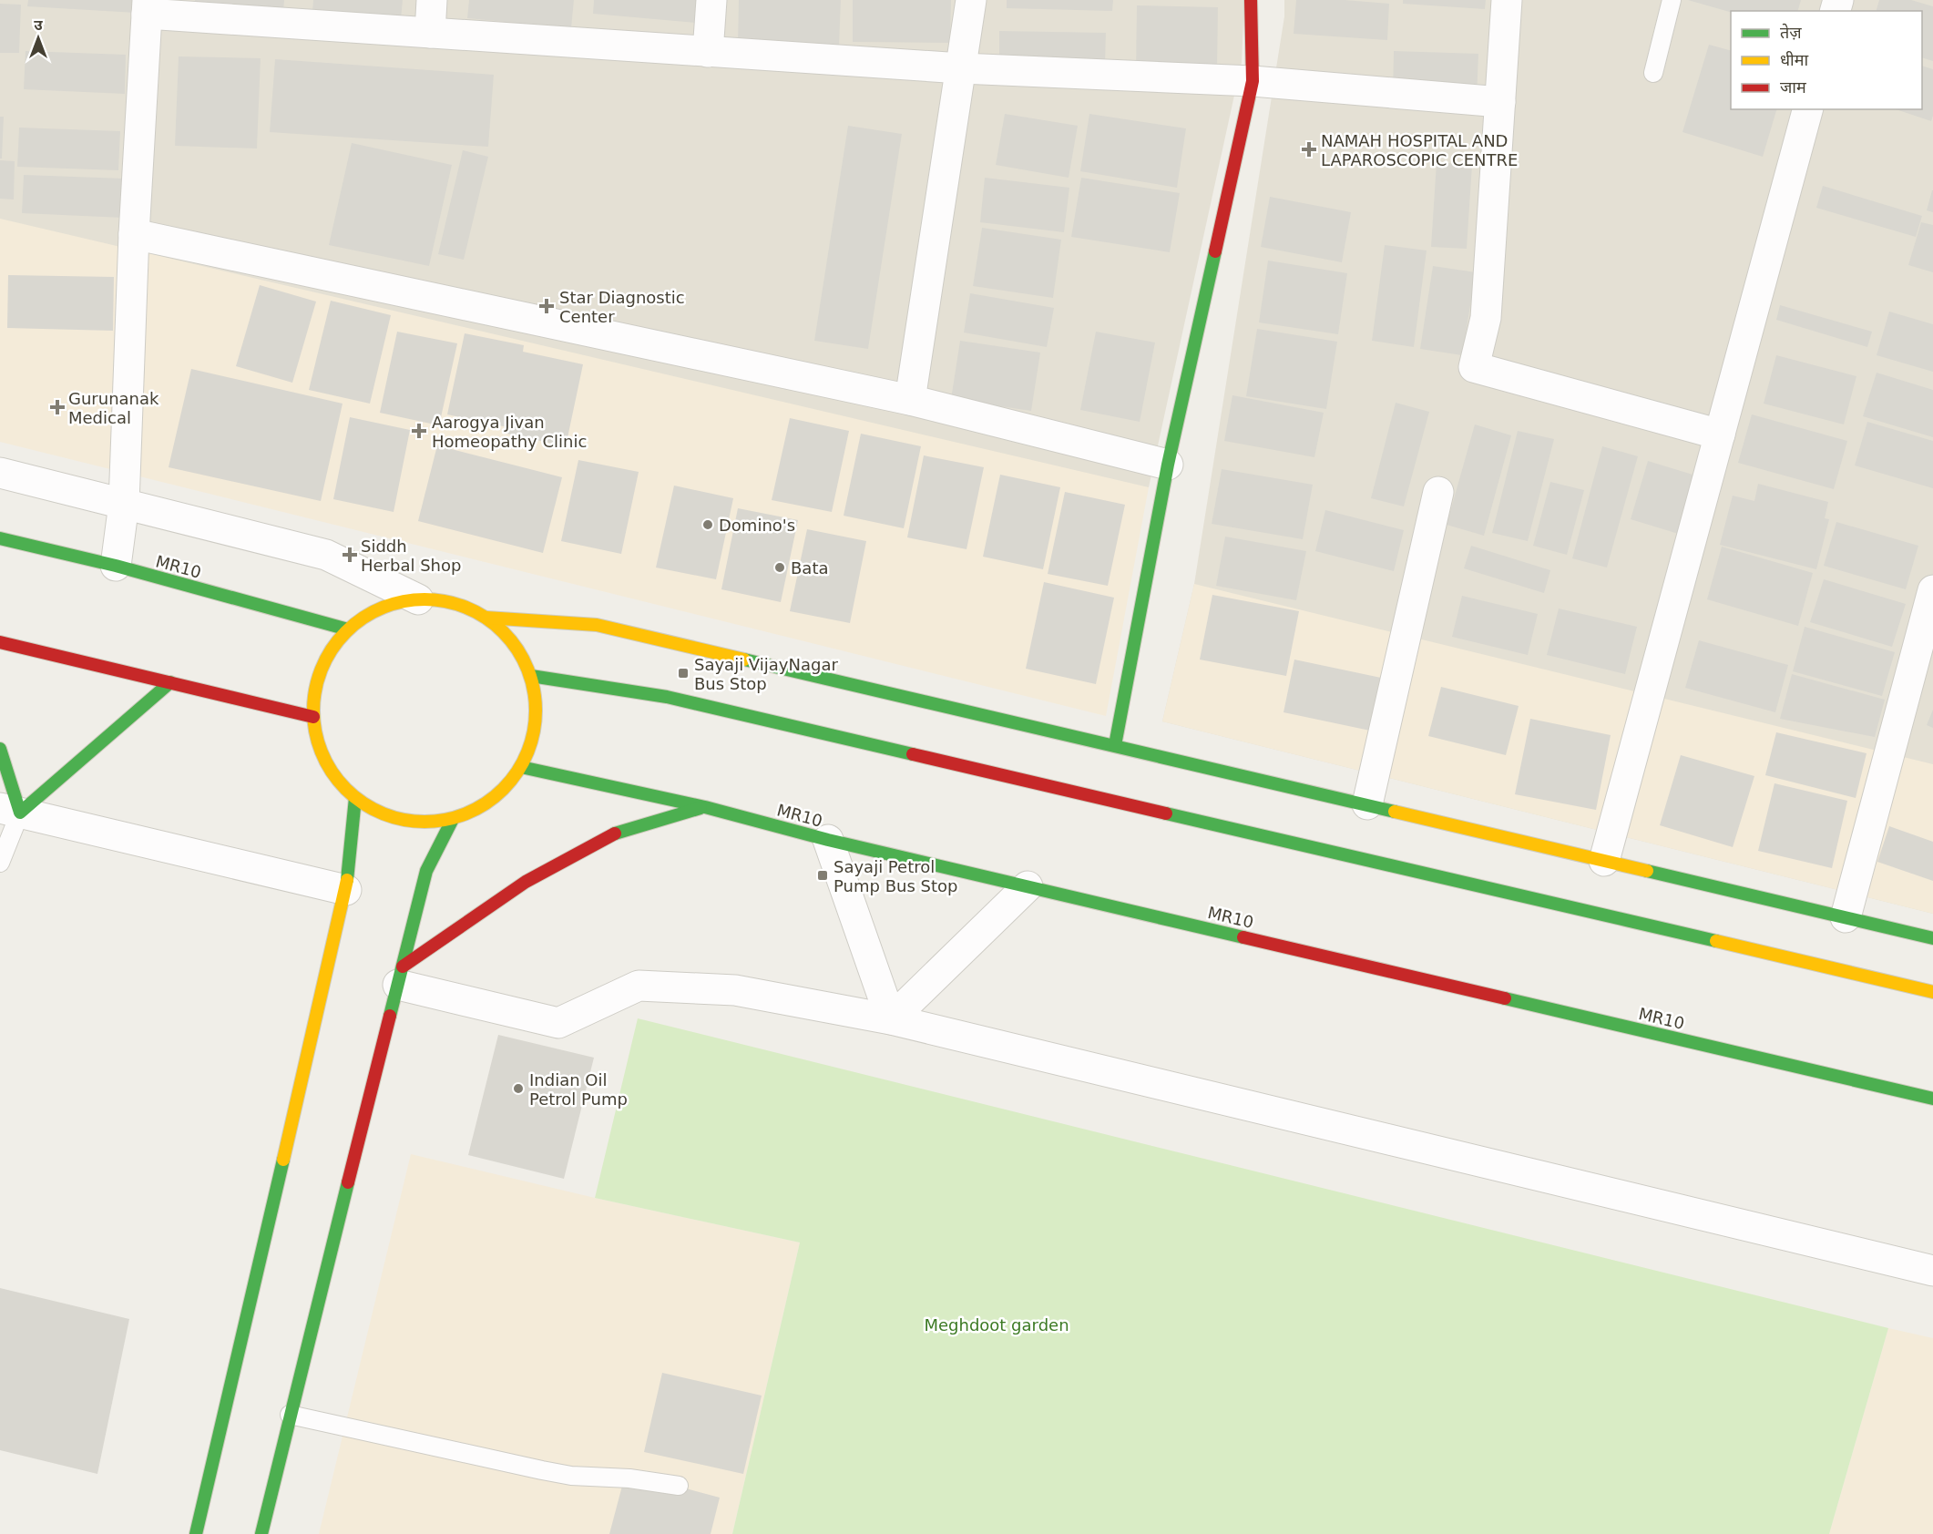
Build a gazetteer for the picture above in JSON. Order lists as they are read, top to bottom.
{
  "streets": {
    "main road": ["MR10"]
  },
  "parks": ["Meghdoot garden"],
  "places": {
    "health": [
      "NAMAH HOSPITAL AND LAPAROSCOPIC CENTRE",
      "Star Diagnostic Center",
      "Gurunanak Medical",
      "Aarogya Jivan Homeopathy Clinic",
      "Siddh Herbal Shop"
    ],
    "other": ["Domino's", "Bata", "Indian Oil Petrol Pump"],
    "transit": ["Sayaji VijayNagar Bus Stop", "Sayaji Petrol Pump Bus Stop"]
  },
  "legend": ["तेज़", "धीमा", "जाम"],
  "north": "top"
}
